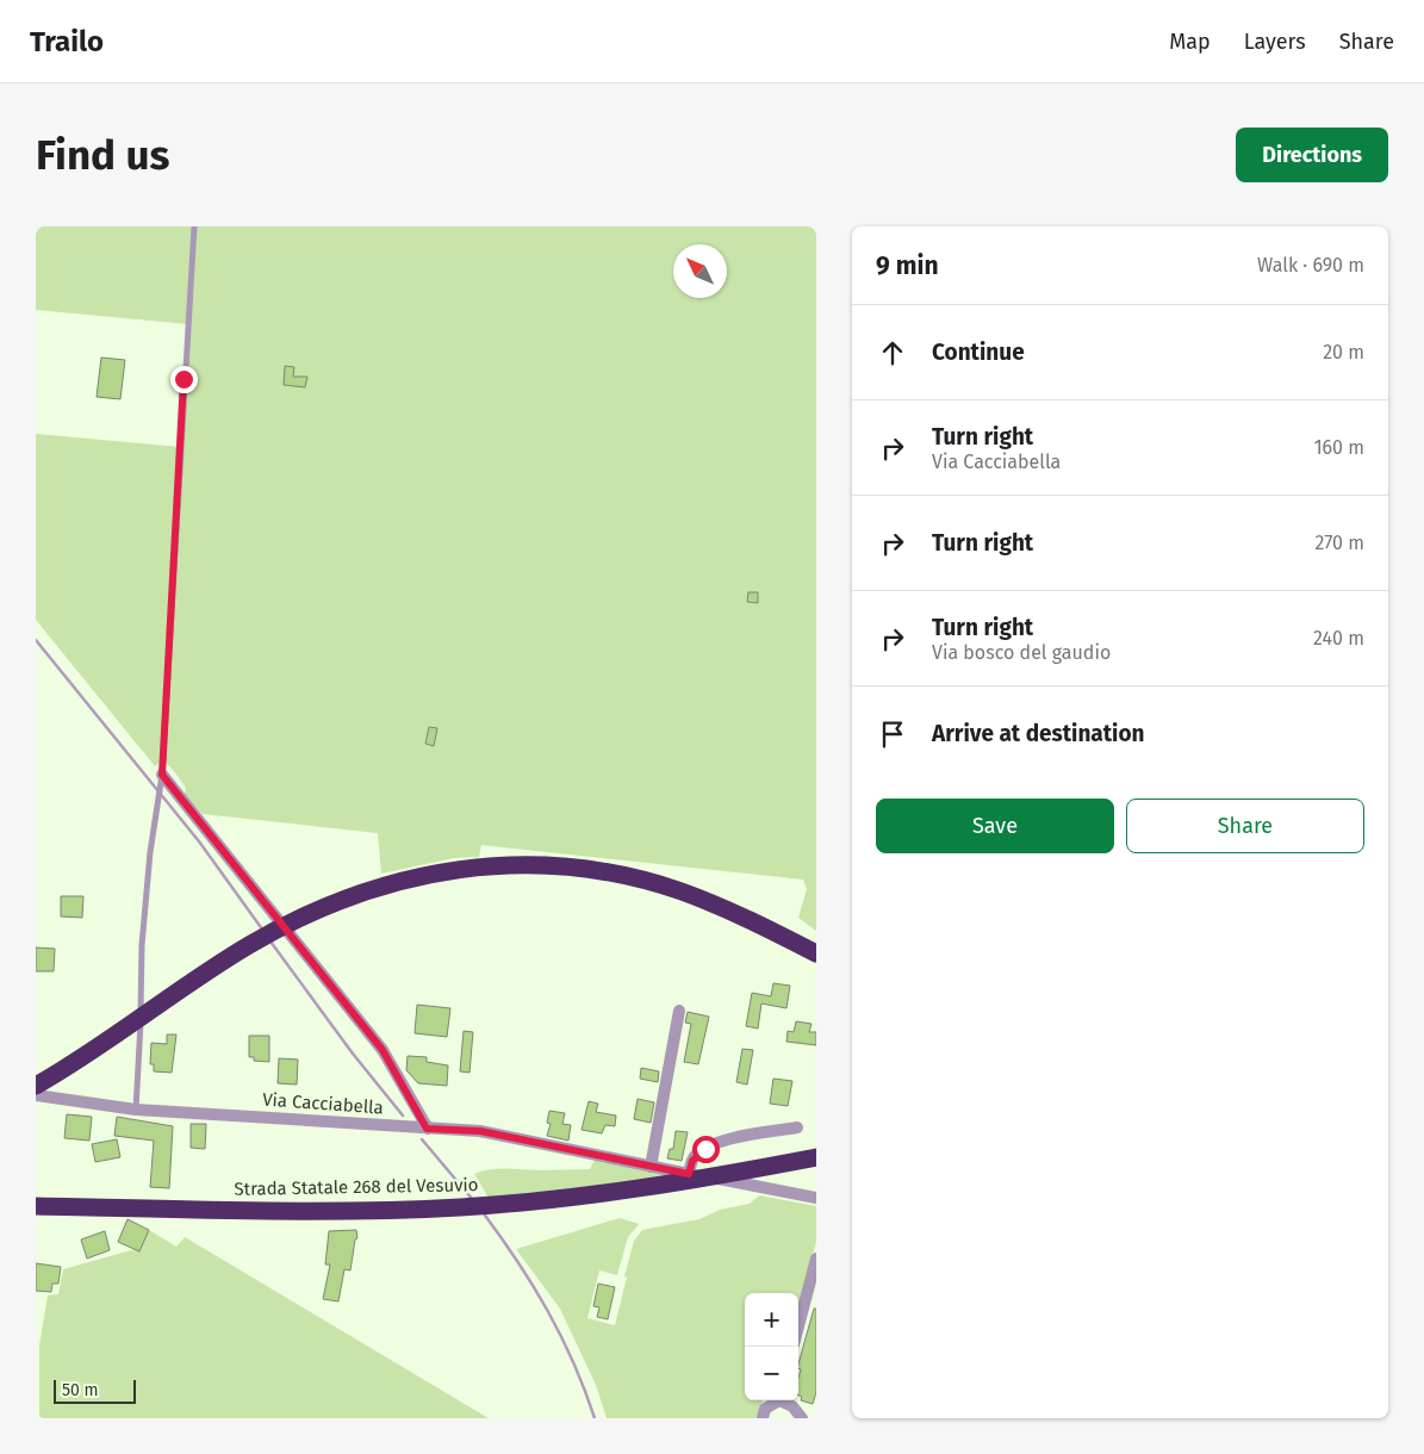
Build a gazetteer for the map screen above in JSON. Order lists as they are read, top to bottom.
{
  "streets": {
    "highway": ["Strada Statale 268 del Vesuvio"],
    "street": ["Via Cacciabella"]
  },
  "crossings": [
    ["Via Cacciabella", "Strada Statale 268 del Vesuvio"]
  ],
  "scale_bar": "50 m",
  "north": "top left",
  "page": {
    "header": "Trailo",
    "nav": ["Map", "Layers", "Share"],
    "buttons": [
      "Directions",
      ["Save", "Share"]
    ],
    "title": "Find us",
    "heading": ["9 min", "Walk · 690 m"],
    "list": [
      ["Continue", "20 m"],
      ["Turn right", "Via Cacciabella", "160 m"],
      ["Turn right", "270 m"],
      ["Turn right", "Via bosco del gaudio", "240 m"],
      "Arrive at destination"
    ],
    "map_buttons": ["+", "−"],
    "scale": "50 m"
  }
}
